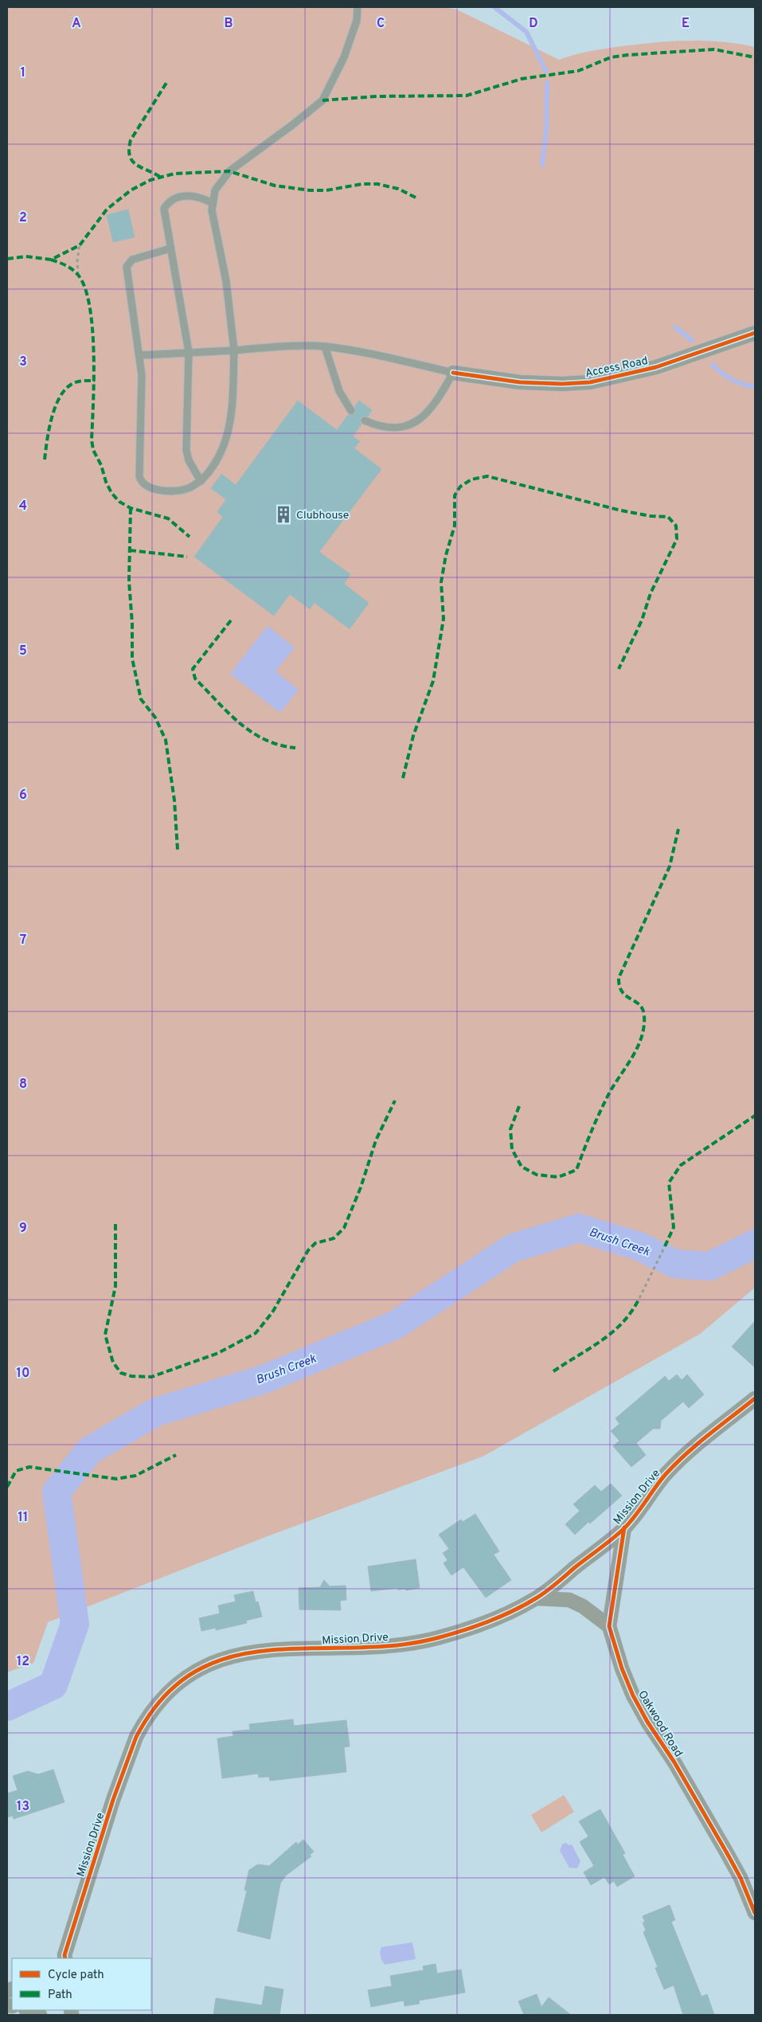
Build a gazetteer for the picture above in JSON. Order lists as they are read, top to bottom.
{
  "streets": {
    "street": ["Access Road", "Mission Drive", "Oakwood Road"]
  },
  "crossings": [
    ["Mission Drive", "Oakwood Road"]
  ],
  "water": ["Brush Creek"],
  "places": {
    "building": ["Clubhouse"]
  },
  "legend": ["Cycle path", "Path"],
  "grid": {
    "columns": [
      "A",
      "B",
      "C",
      "D",
      "E"
    ],
    "rows": [
      "1",
      "2",
      "3",
      "4",
      "5",
      "6",
      "7",
      "8",
      "9",
      "10",
      "11",
      "12",
      "13"
    ]
  }
}
